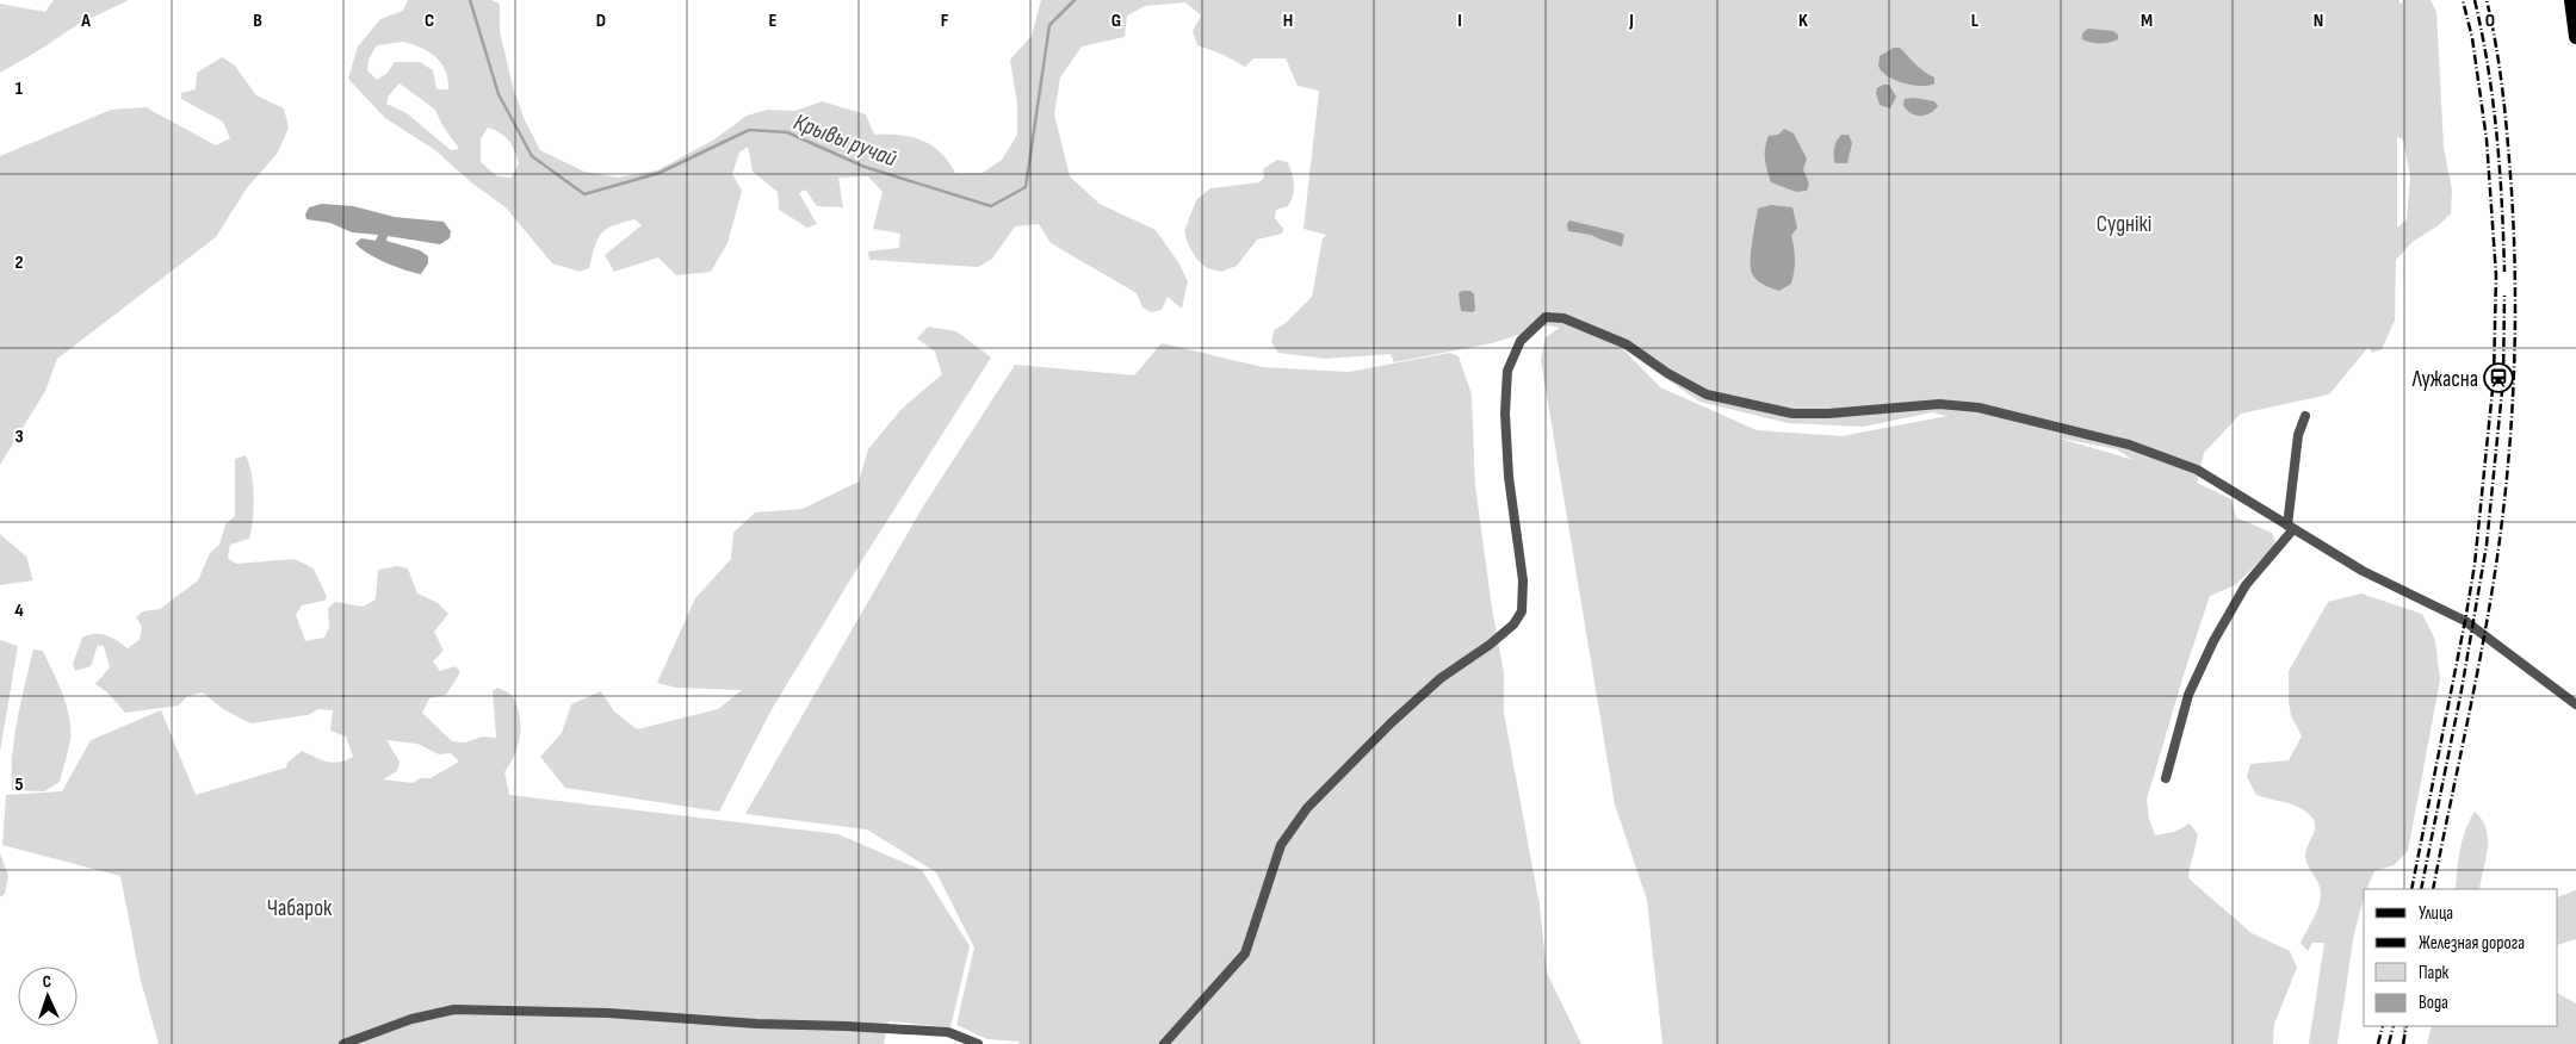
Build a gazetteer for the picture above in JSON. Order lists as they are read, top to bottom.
{
  "water": ["Крывы ручай"],
  "parks": ["Суднікі", "Чабарок"],
  "places": {
    "station": ["Лужасна"]
  },
  "legend": [
    "Улица",
    "Железная дорога",
    "Парк",
    "Вода"
  ],
  "north": "top",
  "grid": {
    "columns": [
      "A",
      "B",
      "C",
      "D",
      "E",
      "F",
      "G",
      "H",
      "I",
      "J",
      "K",
      "L",
      "M",
      "N",
      "O"
    ],
    "rows": [
      "1",
      "2",
      "3",
      "4",
      "5"
    ]
  }
}
